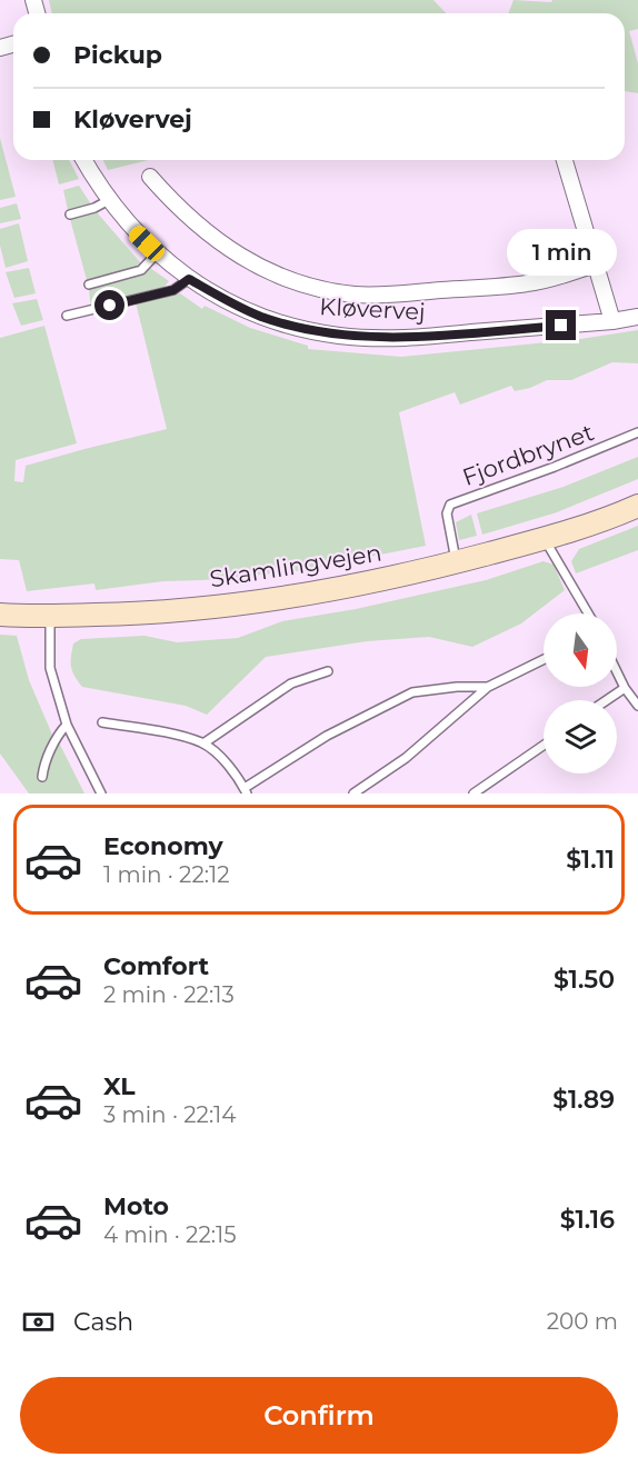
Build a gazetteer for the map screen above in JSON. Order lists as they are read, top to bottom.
{
  "streets": {
    "street": ["Kløvervej", "Skamlingvejen"],
    "lane": ["Fjordbrynet"]
  },
  "crossings": [
    ["Fjordbrynet", "Skamlingvejen"]
  ],
  "north": "bottom",
  "page": {
    "banner": ["Pickup", "Kløvervej"],
    "bubble": "1 min",
    "list": [
      {
        "name": "Economy",
        "note": "1 min · 22:12",
        "value": "$1.11"
      },
      {
        "name": "Comfort",
        "note": "2 min · 22:13",
        "value": "$1.50"
      },
      {
        "name": "XL",
        "note": "3 min · 22:14",
        "value": "$1.89"
      },
      {
        "name": "Moto",
        "note": "4 min · 22:15",
        "value": "$1.16"
      }
    ],
    "pay": ["Cash", "200 m"],
    "buttons": "Confirm"
  }
}
